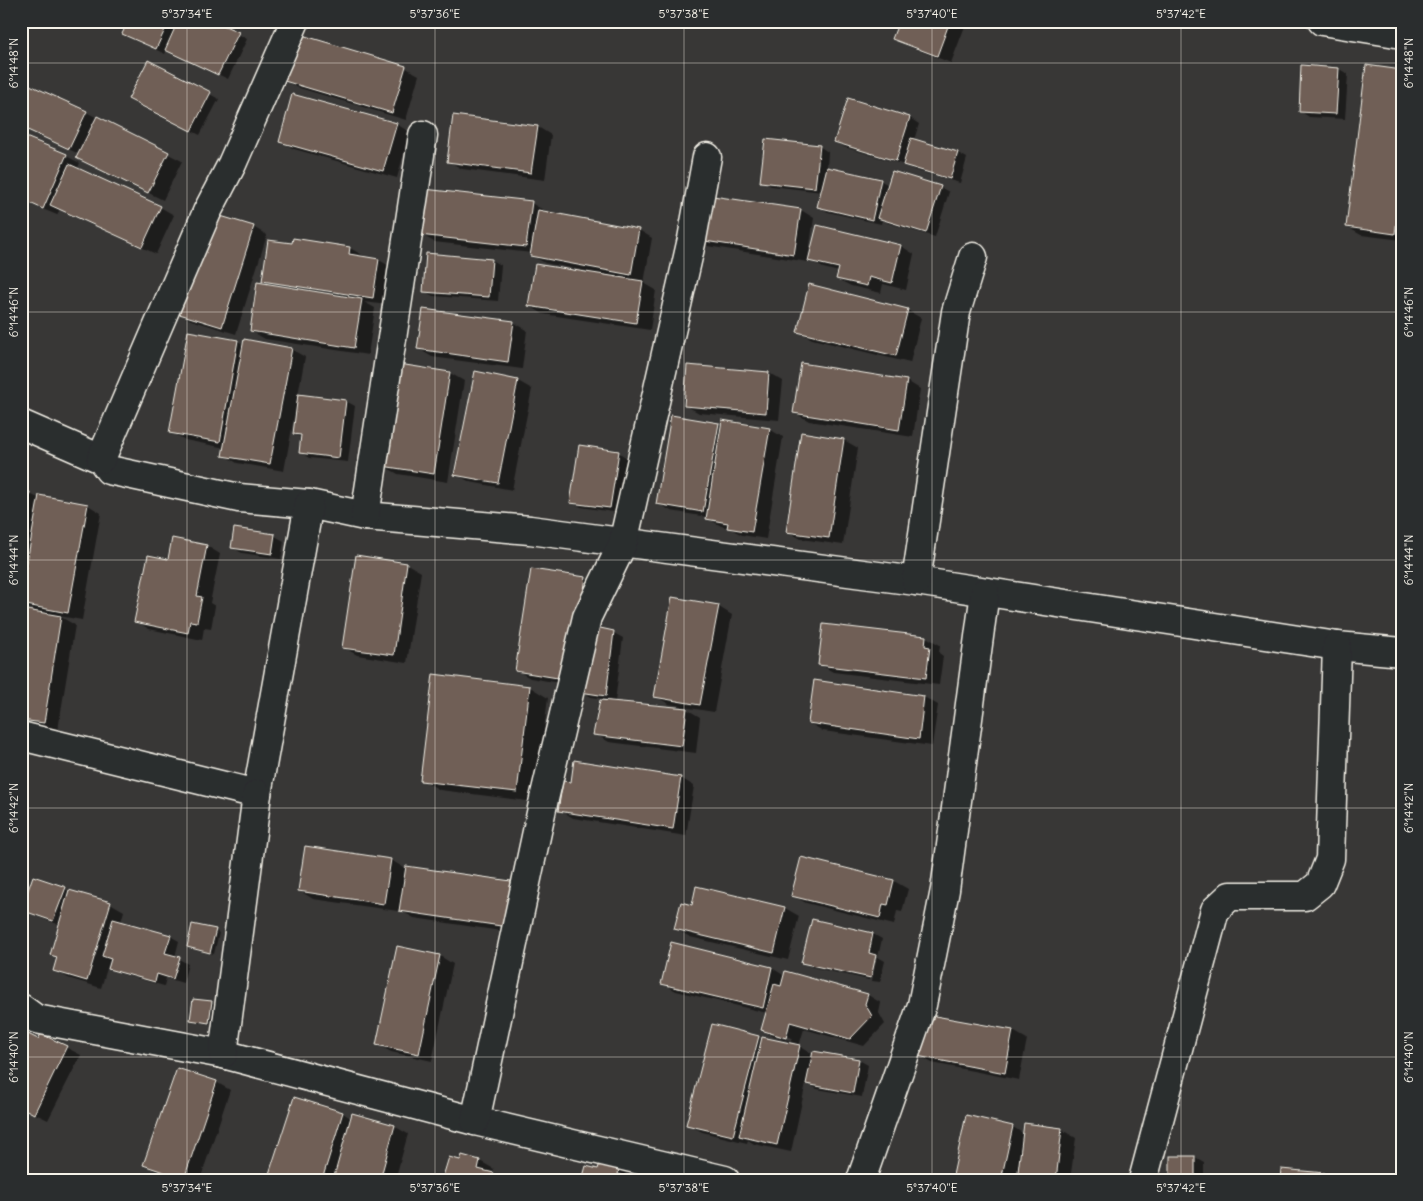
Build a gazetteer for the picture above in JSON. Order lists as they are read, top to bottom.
{
  "coordinates": [
    "5°37'34\"E",
    "5°37'36\"E",
    "5°37'38\"E",
    "5°37'40\"E",
    "5°37'42\"E",
    "6°14'48\"N",
    "6°14'46\"N",
    "6°14'44\"N",
    "6°14'42\"N",
    "6°14'40\"N"
  ]
}
